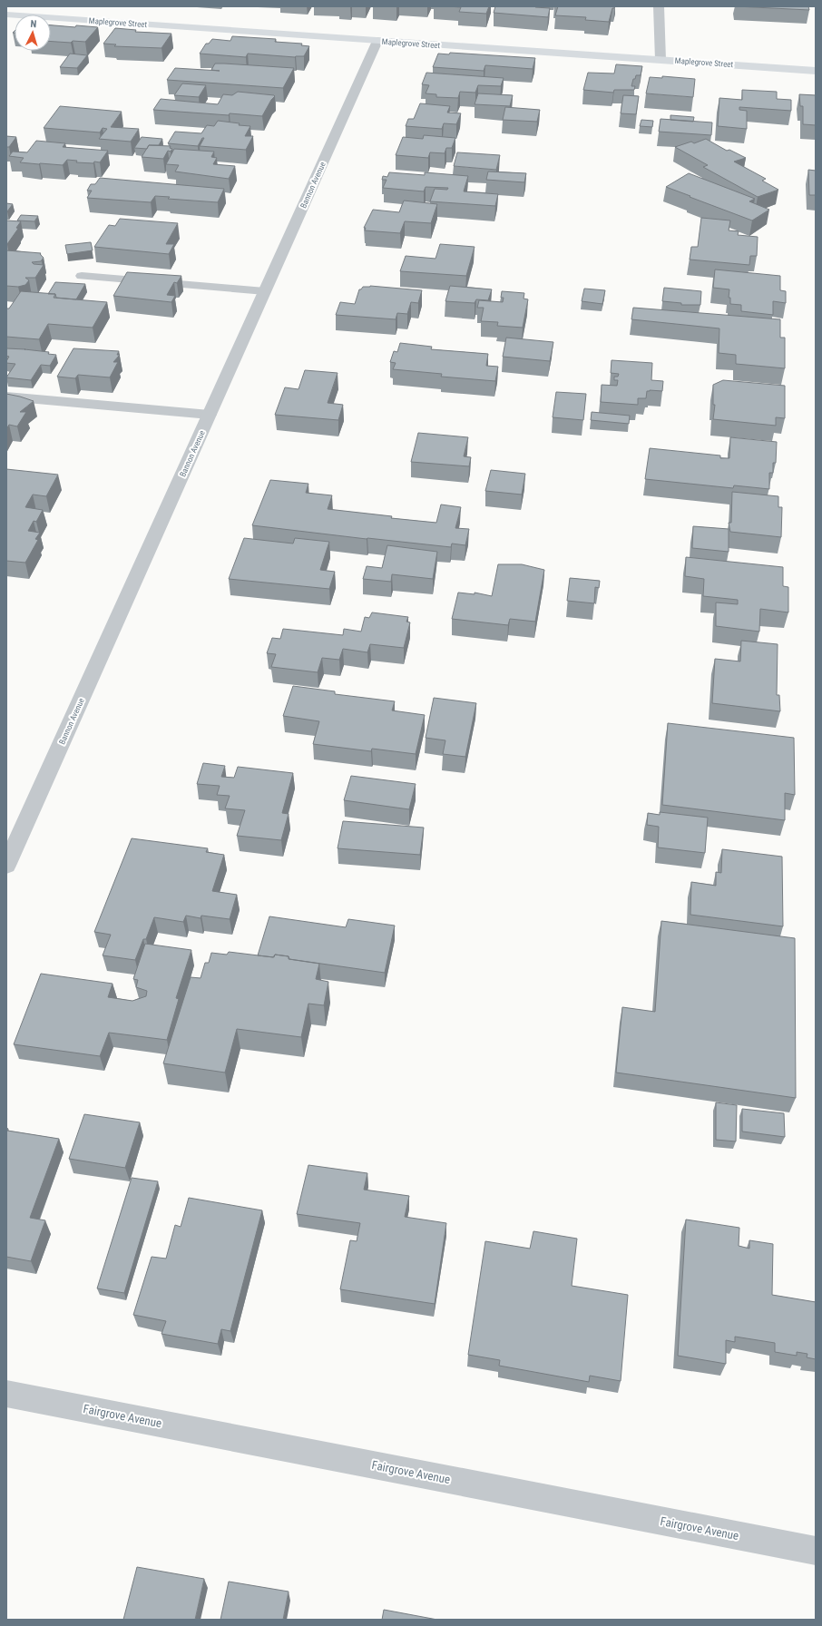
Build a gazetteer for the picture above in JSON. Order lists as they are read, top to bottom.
{
  "streets": {
    "street": ["Maplegrove Street", "Bannon Avenue", "Fairgrove Avenue"]
  },
  "crossings": [
    ["Maplegrove Street", "Bannon Avenue"]
  ],
  "north": "top"
}
